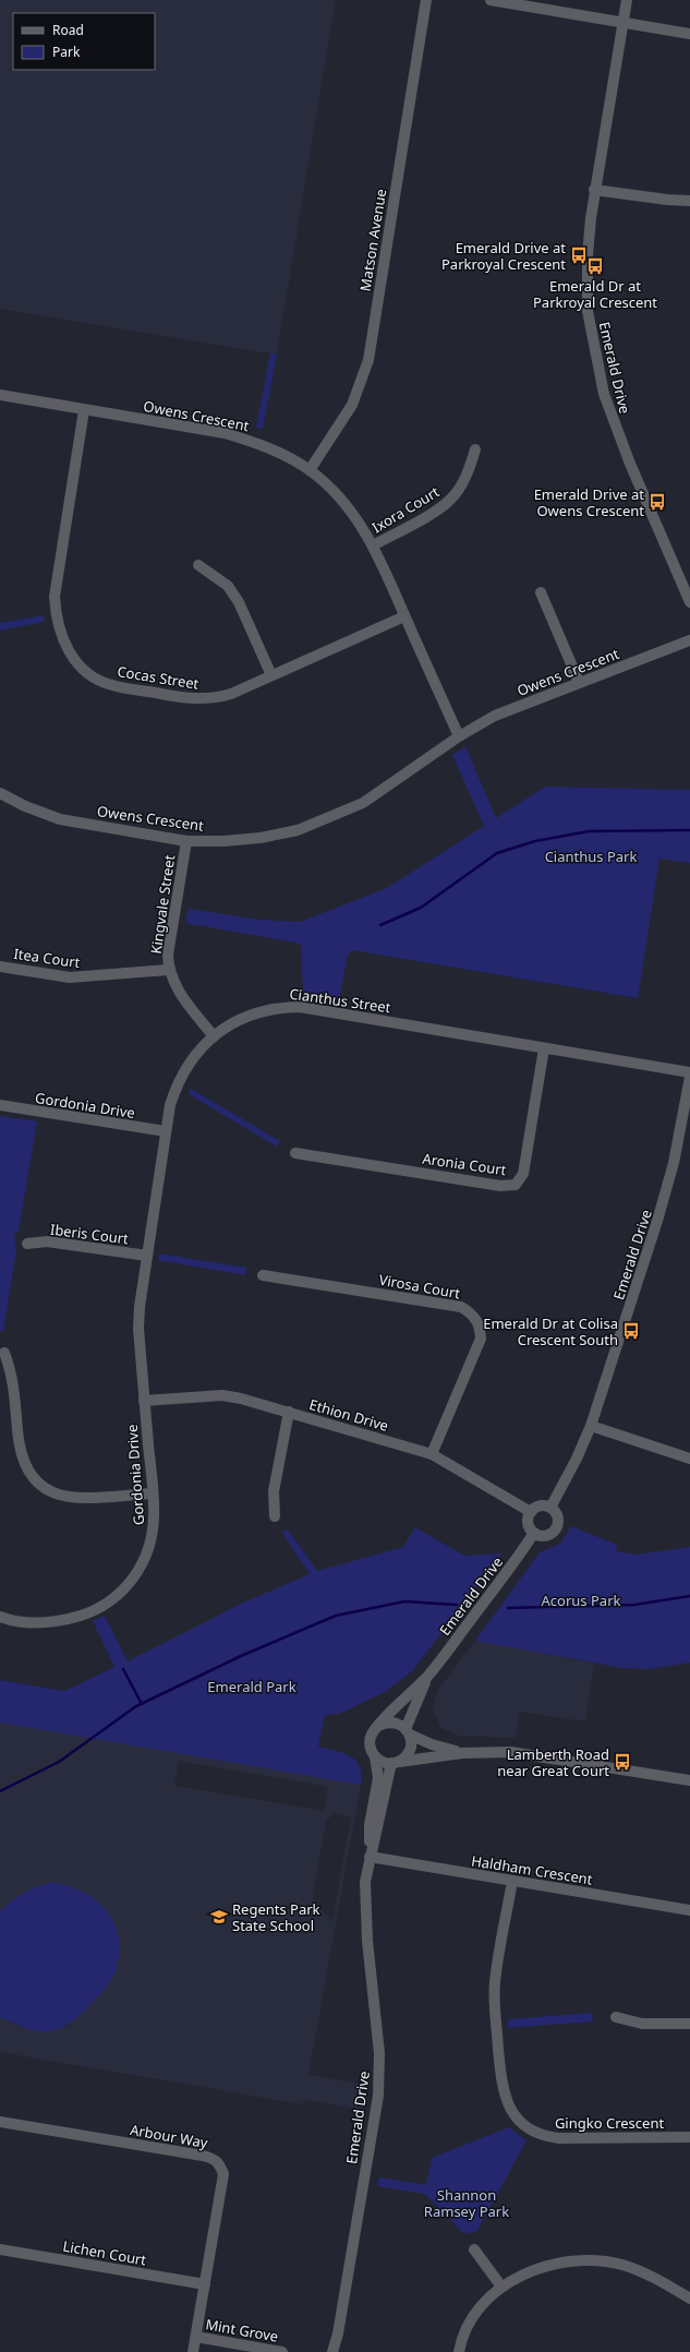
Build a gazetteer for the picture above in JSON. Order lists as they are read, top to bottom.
{
  "streets": {
    "street": [
      "Matson Avenue",
      "Emerald Drive",
      "Owens Crescent",
      "Ixora Court",
      "Cocas Street",
      "Kingvale Street",
      "Itea Court",
      "Cianthus Street",
      "Gordonia Drive",
      "Aronia Court",
      "Iberis Court",
      "Virosa Court",
      "Ethion Drive",
      "Haldham Crescent",
      "Gingko Crescent",
      "Arbour Way",
      "Lichen Court",
      "Mint Grove"
    ]
  },
  "crossings": [
    ["Matson Avenue", "Owens Crescent"],
    ["Emerald Drive", "Ethion Drive"],
    ["Emerald Drive", "Haldham Crescent"],
    ["Owens Crescent", "Ixora Court"],
    ["Owens Crescent", "Cocas Street"],
    ["Owens Crescent", "Kingvale Street"],
    ["Kingvale Street", "Itea Court"],
    ["Kingvale Street", "Cianthus Street"],
    ["Cianthus Street", "Gordonia Drive"],
    ["Cianthus Street", "Aronia Court"],
    ["Cianthus Street", "Iberis Court"],
    ["Cianthus Street", "Ethion Drive"],
    ["Gordonia Drive", "Ethion Drive"],
    ["Virosa Court", "Ethion Drive"],
    ["Haldham Crescent", "Gingko Crescent"],
    ["Arbour Way", "Lichen Court"],
    ["Arbour Way", "Mint Grove"]
  ],
  "parks": [
    "Cianthus Park",
    "Acorus Park",
    "Emerald Park",
    "Shannon Ramsey Park"
  ],
  "places": {
    "bus stop": [
      "Emerald Drive at Parkroyal Crescent",
      "Emerald Dr at Parkroyal Crescent",
      "Emerald Drive at Owens Crescent",
      "Emerald Dr at Colisa Crescent South",
      "Lamberth Road near Great Court"
    ],
    "school or university": ["Regents Park State School"]
  },
  "legend": ["Road", "Park"]
}
